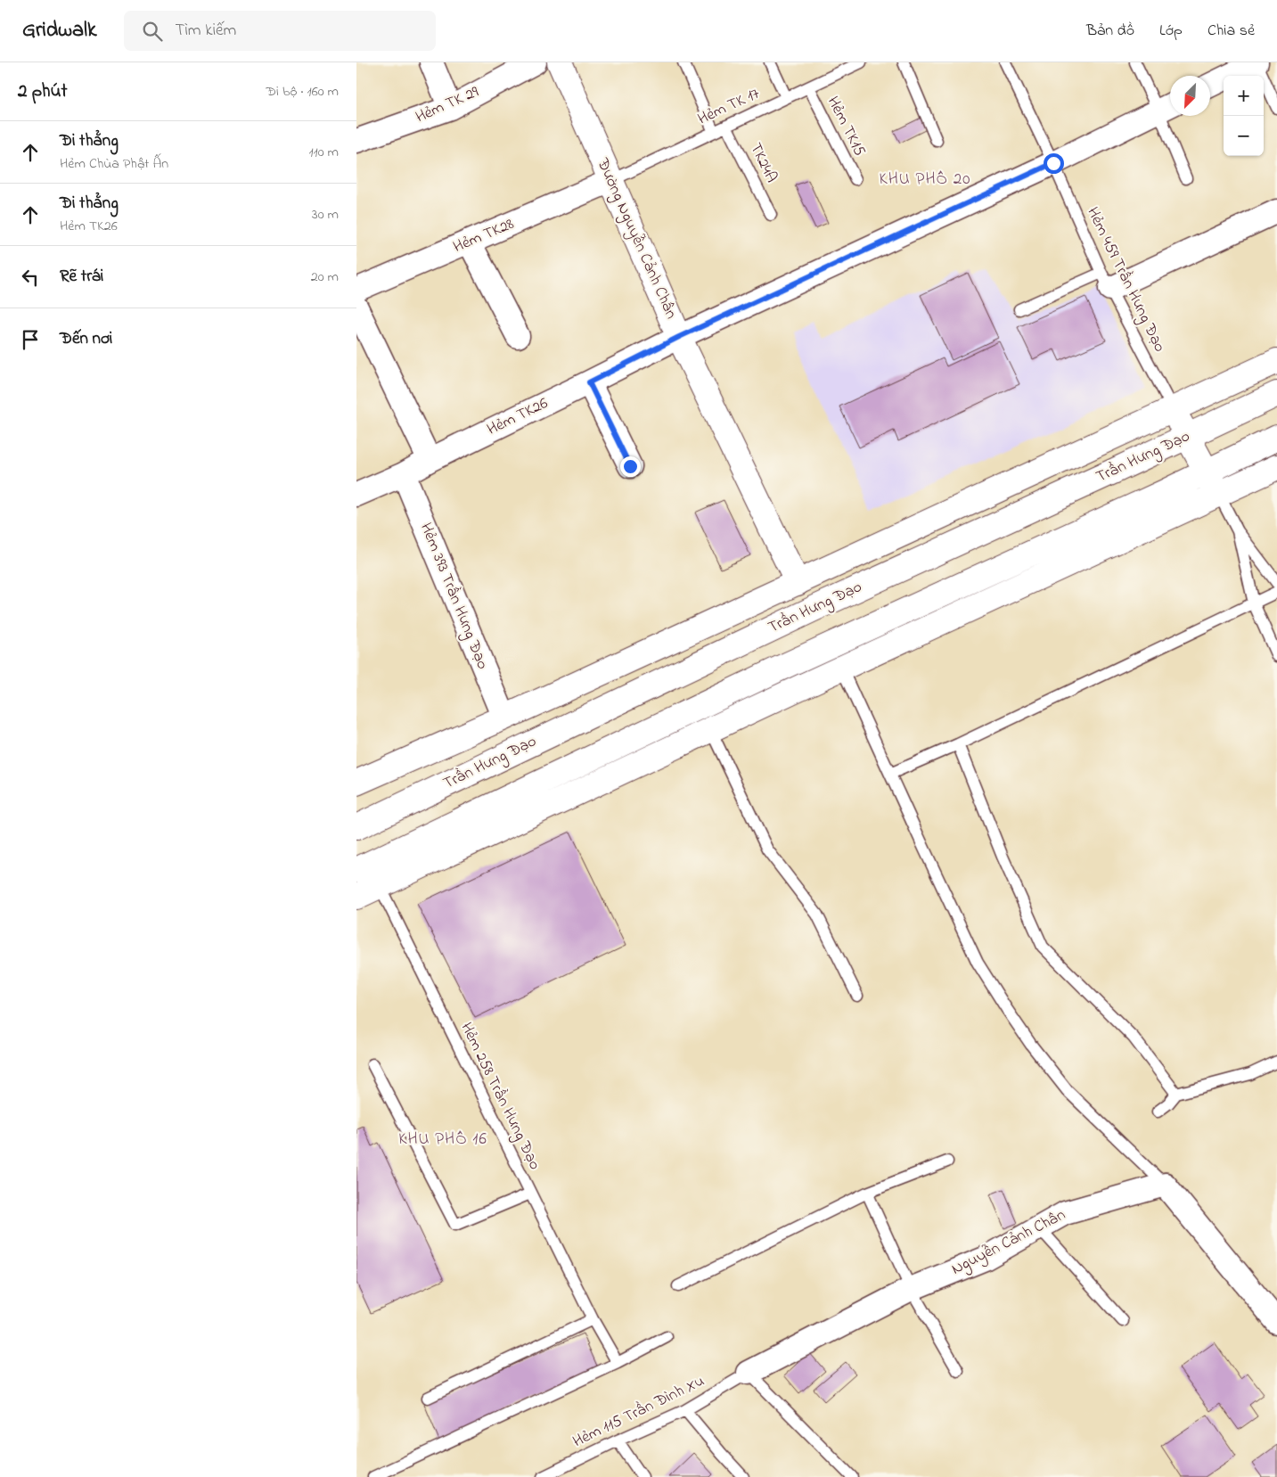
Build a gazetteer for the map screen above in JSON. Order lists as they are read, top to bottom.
{
  "streets": {
    "main road": ["Đường Nguyễn Cảnh Chân", "Trần Hưng Đạo"],
    "street": [
      "Hẻm TK 29",
      "Hẻm TK28",
      "Hẻm TK26",
      "Hẻm 393 Trần Hưng Ðạo",
      "Nguyễn Cảnh Chân"
    ],
    "lane": [
      "Hẻm TK 17",
      "Hẻm TK15",
      "TK24A",
      "Hẻm 459 Trần Hưng Đạo",
      "Hẻm 258 Trần Hưng Đạo",
      "Hẻm 115 Trần Đình Xu"
    ]
  },
  "crossings": [
    ["Hẻm TK 17", "Hẻm TK15"],
    ["Hẻm TK 17", "TK24A"],
    ["Hẻm TK 17", "Hẻm TK28"],
    ["Hẻm TK 17", "Đường Nguyễn Cảnh Chân"],
    ["Hẻm TK28", "Đường Nguyễn Cảnh Chân"],
    ["Đường Nguyễn Cảnh Chân", "Hẻm TK26"],
    ["Đường Nguyễn Cảnh Chân", "Trần Hưng Đạo"],
    ["Hẻm 459 Trần Hưng Đạo", "Hẻm TK26"],
    ["Hẻm 459 Trần Hưng Đạo", "Trần Hưng Đạo"],
    ["Hẻm TK26", "Hẻm 393 Trần Hưng Ðạo"],
    ["Trần Hưng Đạo", "Hẻm 393 Trần Hưng Ðạo"],
    ["Nguyễn Cảnh Chân", "Hẻm 115 Trần Đình Xu"]
  ],
  "districts": ["KHU PHỐ 20", "KHU PHỐ 16"],
  "north": "bottom left",
  "page": {
    "header": "Gridwalk",
    "search": "Tìm kiếm",
    "nav": ["Bản đồ", "Lớp", "Chia sẻ"],
    "heading": ["2 phút", "Đi bộ · 160 m"],
    "map_buttons": ["+", "−"],
    "list": [
      ["Đi thẳng", "Hẻm Chùa Phật Ấn", "110 m"],
      ["Đi thẳng", "Hẻm TK26", "30 m"],
      ["Rẽ trái", "20 m"],
      "Đến nơi"
    ]
  }
}
